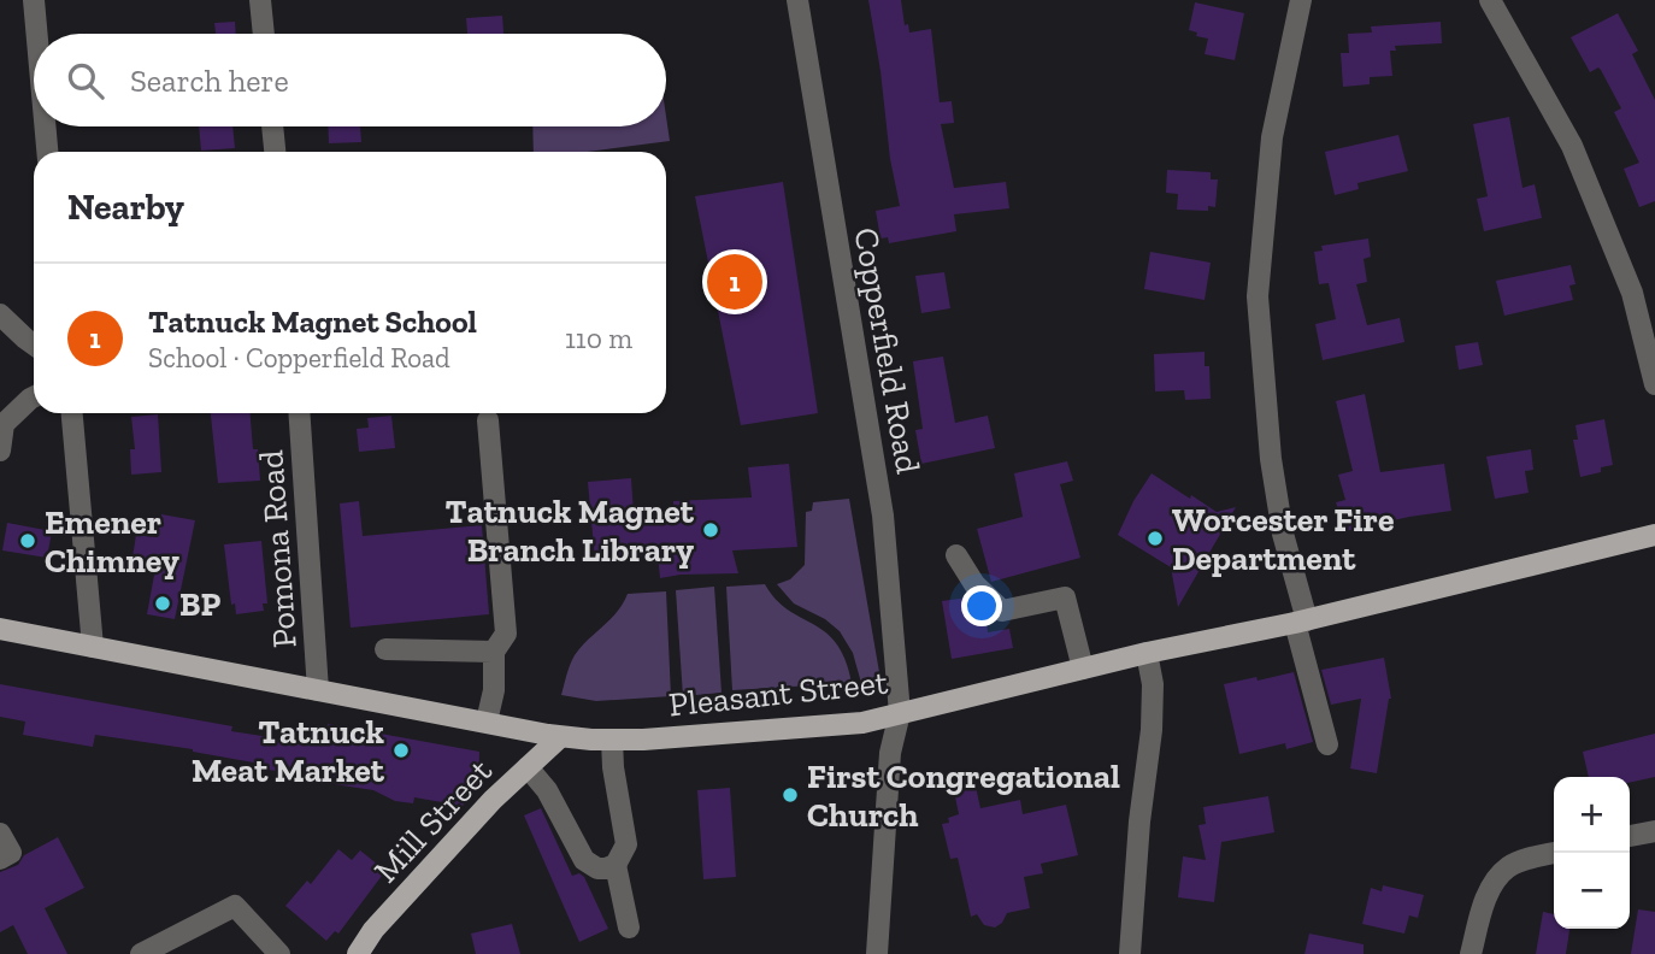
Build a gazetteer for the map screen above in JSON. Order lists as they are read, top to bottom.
{
  "streets": {
    "main road": ["Pleasant Street", "Mill Street"],
    "street": ["Copperfield Road", "Pomona Road"]
  },
  "crossings": [
    ["Copperfield Road", "Pleasant Street"],
    ["Pomona Road", "Pleasant Street"],
    ["Pleasant Street", "Mill Street"]
  ],
  "places": [
    "Tatnuck Magnet Branch Library",
    "Worcester Fire Department",
    "Emener Chimney",
    "BP",
    "Tatnuck Meat Market",
    "First Congregational Church"
  ],
  "page": {
    "search": "Search here",
    "heading": "Nearby",
    "pins": "1",
    "list": [
      {
        "mark": "1",
        "name": "Tatnuck Magnet School",
        "note": "School · Copperfield Road",
        "value": "110 m"
      }
    ],
    "map_buttons": ["+", "−"]
  }
}
